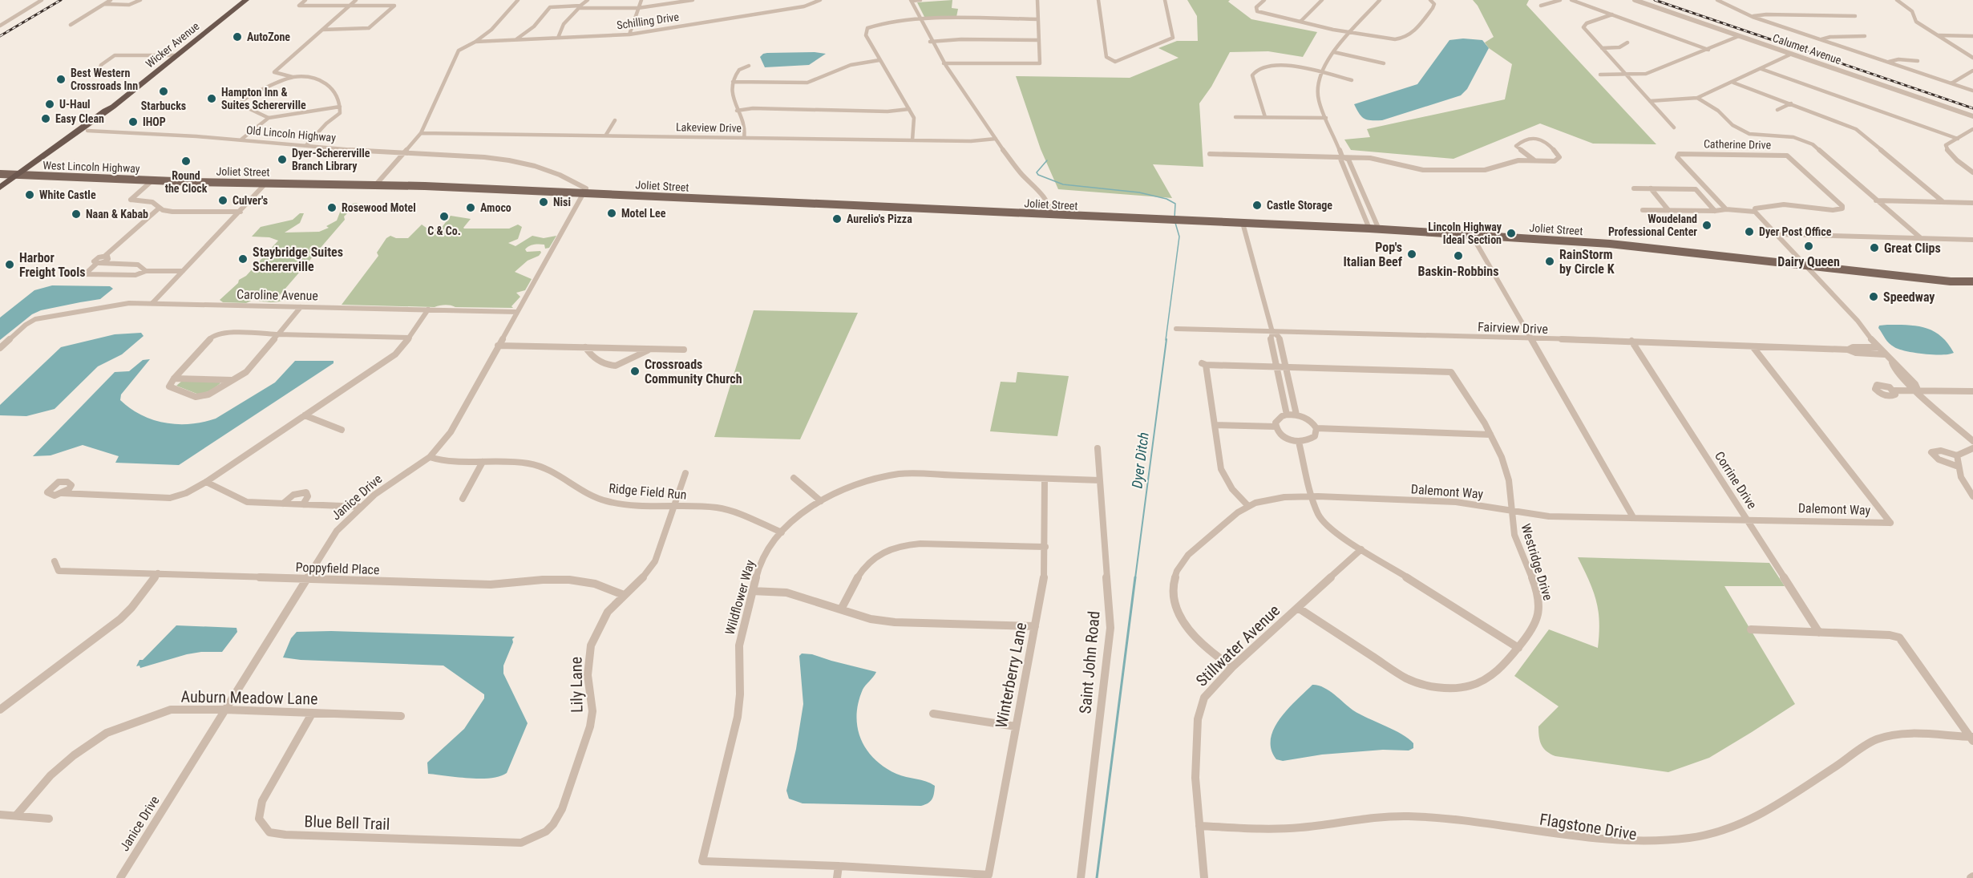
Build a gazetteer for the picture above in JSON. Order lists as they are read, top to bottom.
{
  "streets": {
    "highway": ["Wicker Avenue"],
    "main road": ["West Lincoln Highway", "Joliet Street"],
    "street": [
      "Schilling Drive",
      "Calumet Avenue",
      "Lakeview Drive",
      "Old Lincoln Highway",
      "Catherine Drive",
      "Caroline Avenue",
      "Fairview Drive",
      "Corrine Drive",
      "Ridge Field Run",
      "Dalemont Way",
      "Janice Drive",
      "Westridge Drive",
      "Poppyfield Place",
      "Wildflower Way",
      "Stillwater Avenue",
      "Saint John Road",
      "Winterberry Lane",
      "Lily Lane",
      "Auburn Meadow Lane",
      "Blue Bell Trail",
      "Flagstone Drive"
    ]
  },
  "crossings": [
    ["Wicker Avenue", "Old Lincoln Highway"],
    ["Wicker Avenue", "West Lincoln Highway"],
    ["Old Lincoln Highway", "Joliet Street"],
    ["Old Lincoln Highway", "Janice Drive"],
    ["West Lincoln Highway", "Joliet Street"],
    ["Joliet Street", "Janice Drive"],
    ["Caroline Avenue", "Janice Drive"],
    ["Fairview Drive", "Corrine Drive"],
    ["Fairview Drive", "Dalemont Way"],
    ["Corrine Drive", "Dalemont Way"],
    ["Ridge Field Run", "Janice Drive"],
    ["Ridge Field Run", "Wildflower Way"],
    ["Ridge Field Run", "Lily Lane"],
    ["Dalemont Way", "Westridge Drive"],
    ["Dalemont Way", "Stillwater Avenue"],
    ["Janice Drive", "Poppyfield Place"],
    ["Janice Drive", "Auburn Meadow Lane"],
    ["Westridge Drive", "Stillwater Avenue"],
    ["Poppyfield Place", "Lily Lane"],
    ["Wildflower Way", "Saint John Road"],
    ["Wildflower Way", "Winterberry Lane"],
    ["Stillwater Avenue", "Flagstone Drive"],
    ["Lily Lane", "Blue Bell Trail"],
    ["Auburn Meadow Lane", "Blue Bell Trail"]
  ],
  "water": ["Dyer Ditch"],
  "places": [
    "AutoZone",
    "Best Western Crossroads Inn",
    "Starbucks",
    "Hampton Inn & Suites Schererville",
    "U-Haul",
    "Easy Clean",
    "IHOP",
    "Dyer-Schererville Branch Library",
    "Round the Clock",
    "White Castle",
    "Culver's",
    "Nisi",
    "Castle Storage",
    "Rosewood Motel",
    "Amoco",
    "Motel Lee",
    "Naan & Kabab",
    "C & Co.",
    "Aurelio's Pizza",
    "Woudeland Professional Center",
    "Dyer Post Office",
    "Lincoln Highway Ideal Section",
    "Dairy Queen",
    "Great Clips",
    "Pop's Italian Beef",
    "Baskin-Robbins",
    "Staybridge Suites Schererville",
    "RainStorm by Circle K",
    "Harbor Freight Tools",
    "Speedway",
    "Crossroads Community Church"
  ]
}
